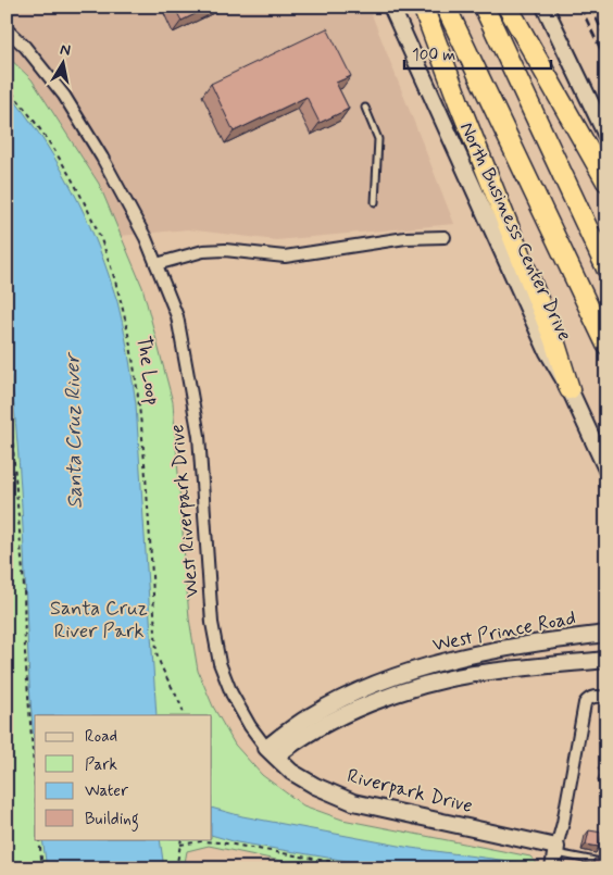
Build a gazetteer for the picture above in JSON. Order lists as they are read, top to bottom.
{
  "streets": {
    "street": [
      "North Business Center Drive",
      "West Riverpark Drive",
      "West Prince Road",
      "Riverpark Drive"
    ],
    "path": ["The Loop"]
  },
  "crossings": [
    ["West Riverpark Drive", "West Prince Road"],
    ["West Riverpark Drive", "Riverpark Drive"],
    ["West Prince Road", "Riverpark Drive"]
  ],
  "water": ["Santa Cruz River"],
  "parks": ["Santa Cruz River Park"],
  "legend": [
    "Road",
    "Park",
    "Water",
    "Building"
  ],
  "scale_bar": "100 m",
  "north": "top"
}
